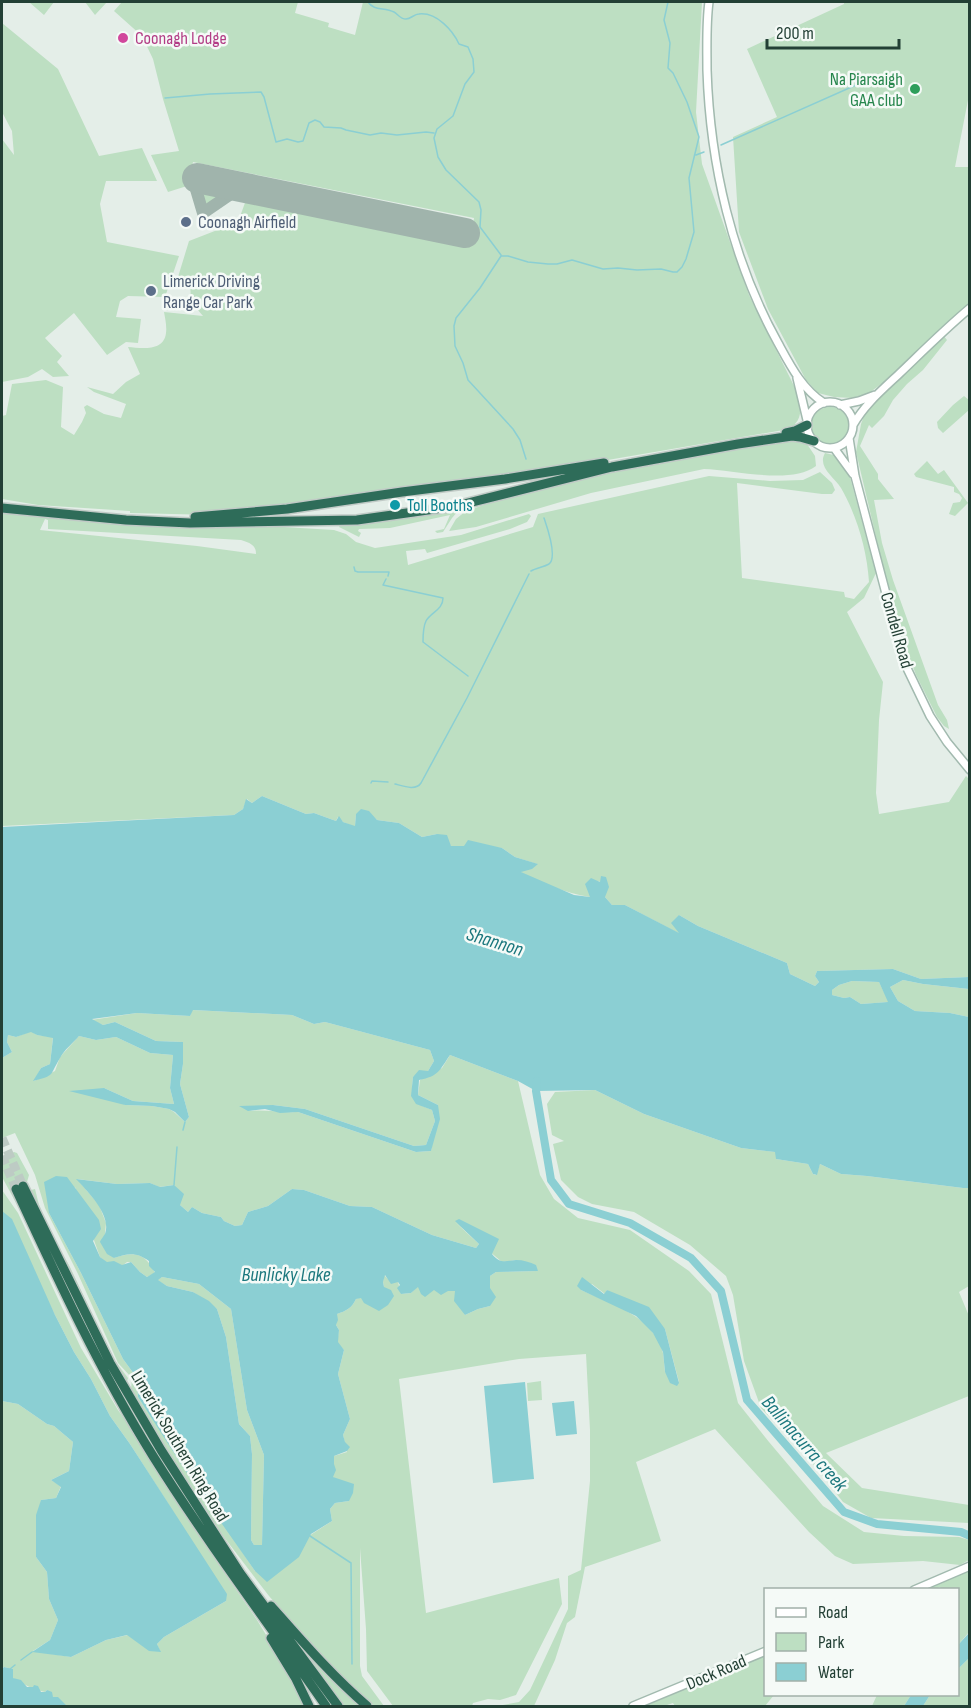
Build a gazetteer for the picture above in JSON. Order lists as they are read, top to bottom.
{
  "streets": {
    "highway": ["Limerick Southern Ring Road"],
    "main road": ["Condell Road", "Dock Road"]
  },
  "water": ["Shannon", "Bunlicky Lake", "Ballinacurra creek"],
  "places": [
    "Coonagh Lodge",
    "Na Piarsaigh GAA club",
    "Coonagh Airfield",
    "Limerick Driving Range Car Park",
    "Toll Booths"
  ],
  "legend": ["Road", "Park", "Water"],
  "scale_bar": "200 m"
}
